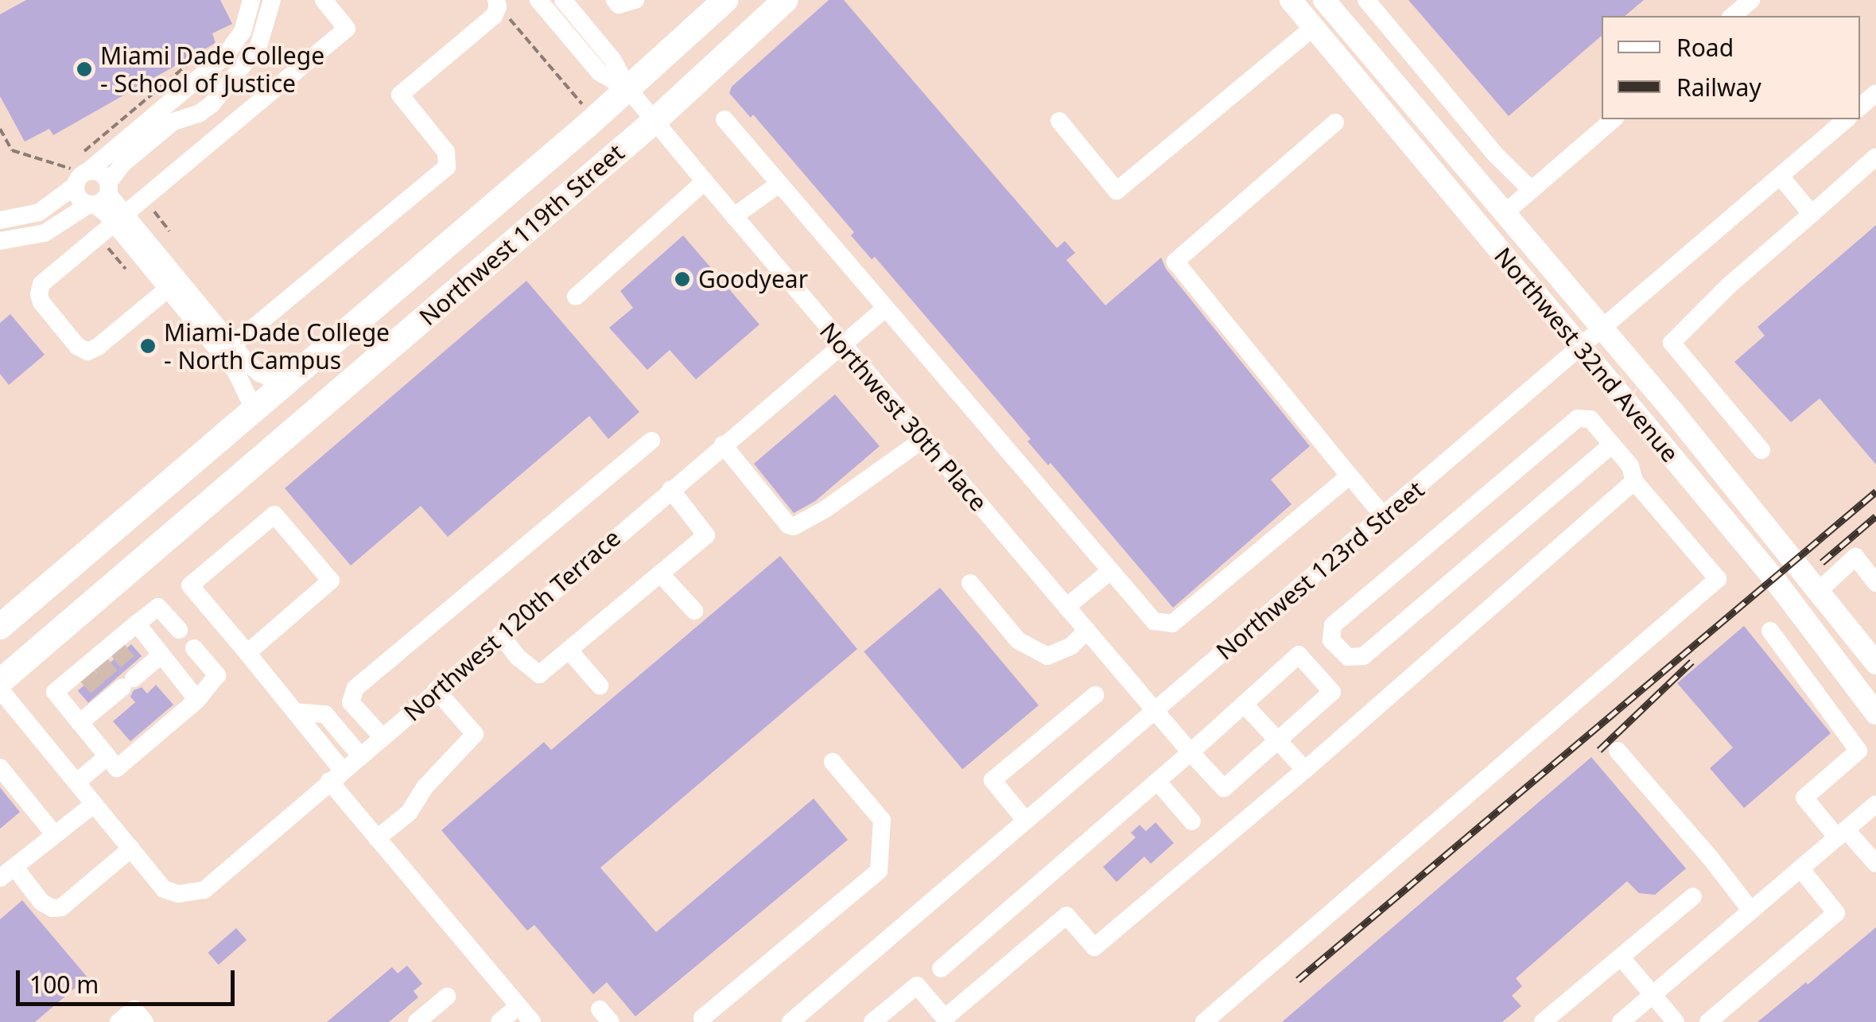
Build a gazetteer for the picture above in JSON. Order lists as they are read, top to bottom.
{
  "streets": {
    "highway": ["Northwest 119th Street"],
    "main road": ["Northwest 32nd Avenue"],
    "street": ["Northwest 30th Place", "Northwest 123rd Street", "Northwest 120th Terrace"]
  },
  "crossings": [
    ["Northwest 119th Street", "Northwest 30th Place"],
    ["Northwest 32nd Avenue", "Northwest 123rd Street"],
    ["Northwest 30th Place", "Northwest 123rd Street"],
    ["Northwest 30th Place", "Northwest 120th Terrace"]
  ],
  "places": ["Miami Dade College - School of Justice", "Goodyear", "Miami-Dade College - North Campus"],
  "legend": ["Road", "Railway"],
  "scale_bar": "100 m"
}
